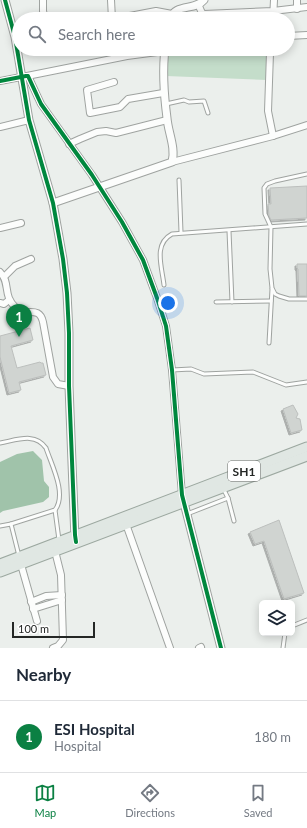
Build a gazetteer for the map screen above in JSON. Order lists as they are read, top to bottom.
{
  "streets": {
    "main road": ["SH1"]
  },
  "scale_bar": "100 m",
  "page": {
    "search": "Search here",
    "pins": "1",
    "scale": "100 m",
    "heading": "Nearby",
    "list": [
      {
        "mark": "1",
        "name": "ESI Hospital",
        "note": "Hospital",
        "value": "180 m"
      }
    ],
    "nav": ["Map", "Directions", "Saved"]
  }
}
